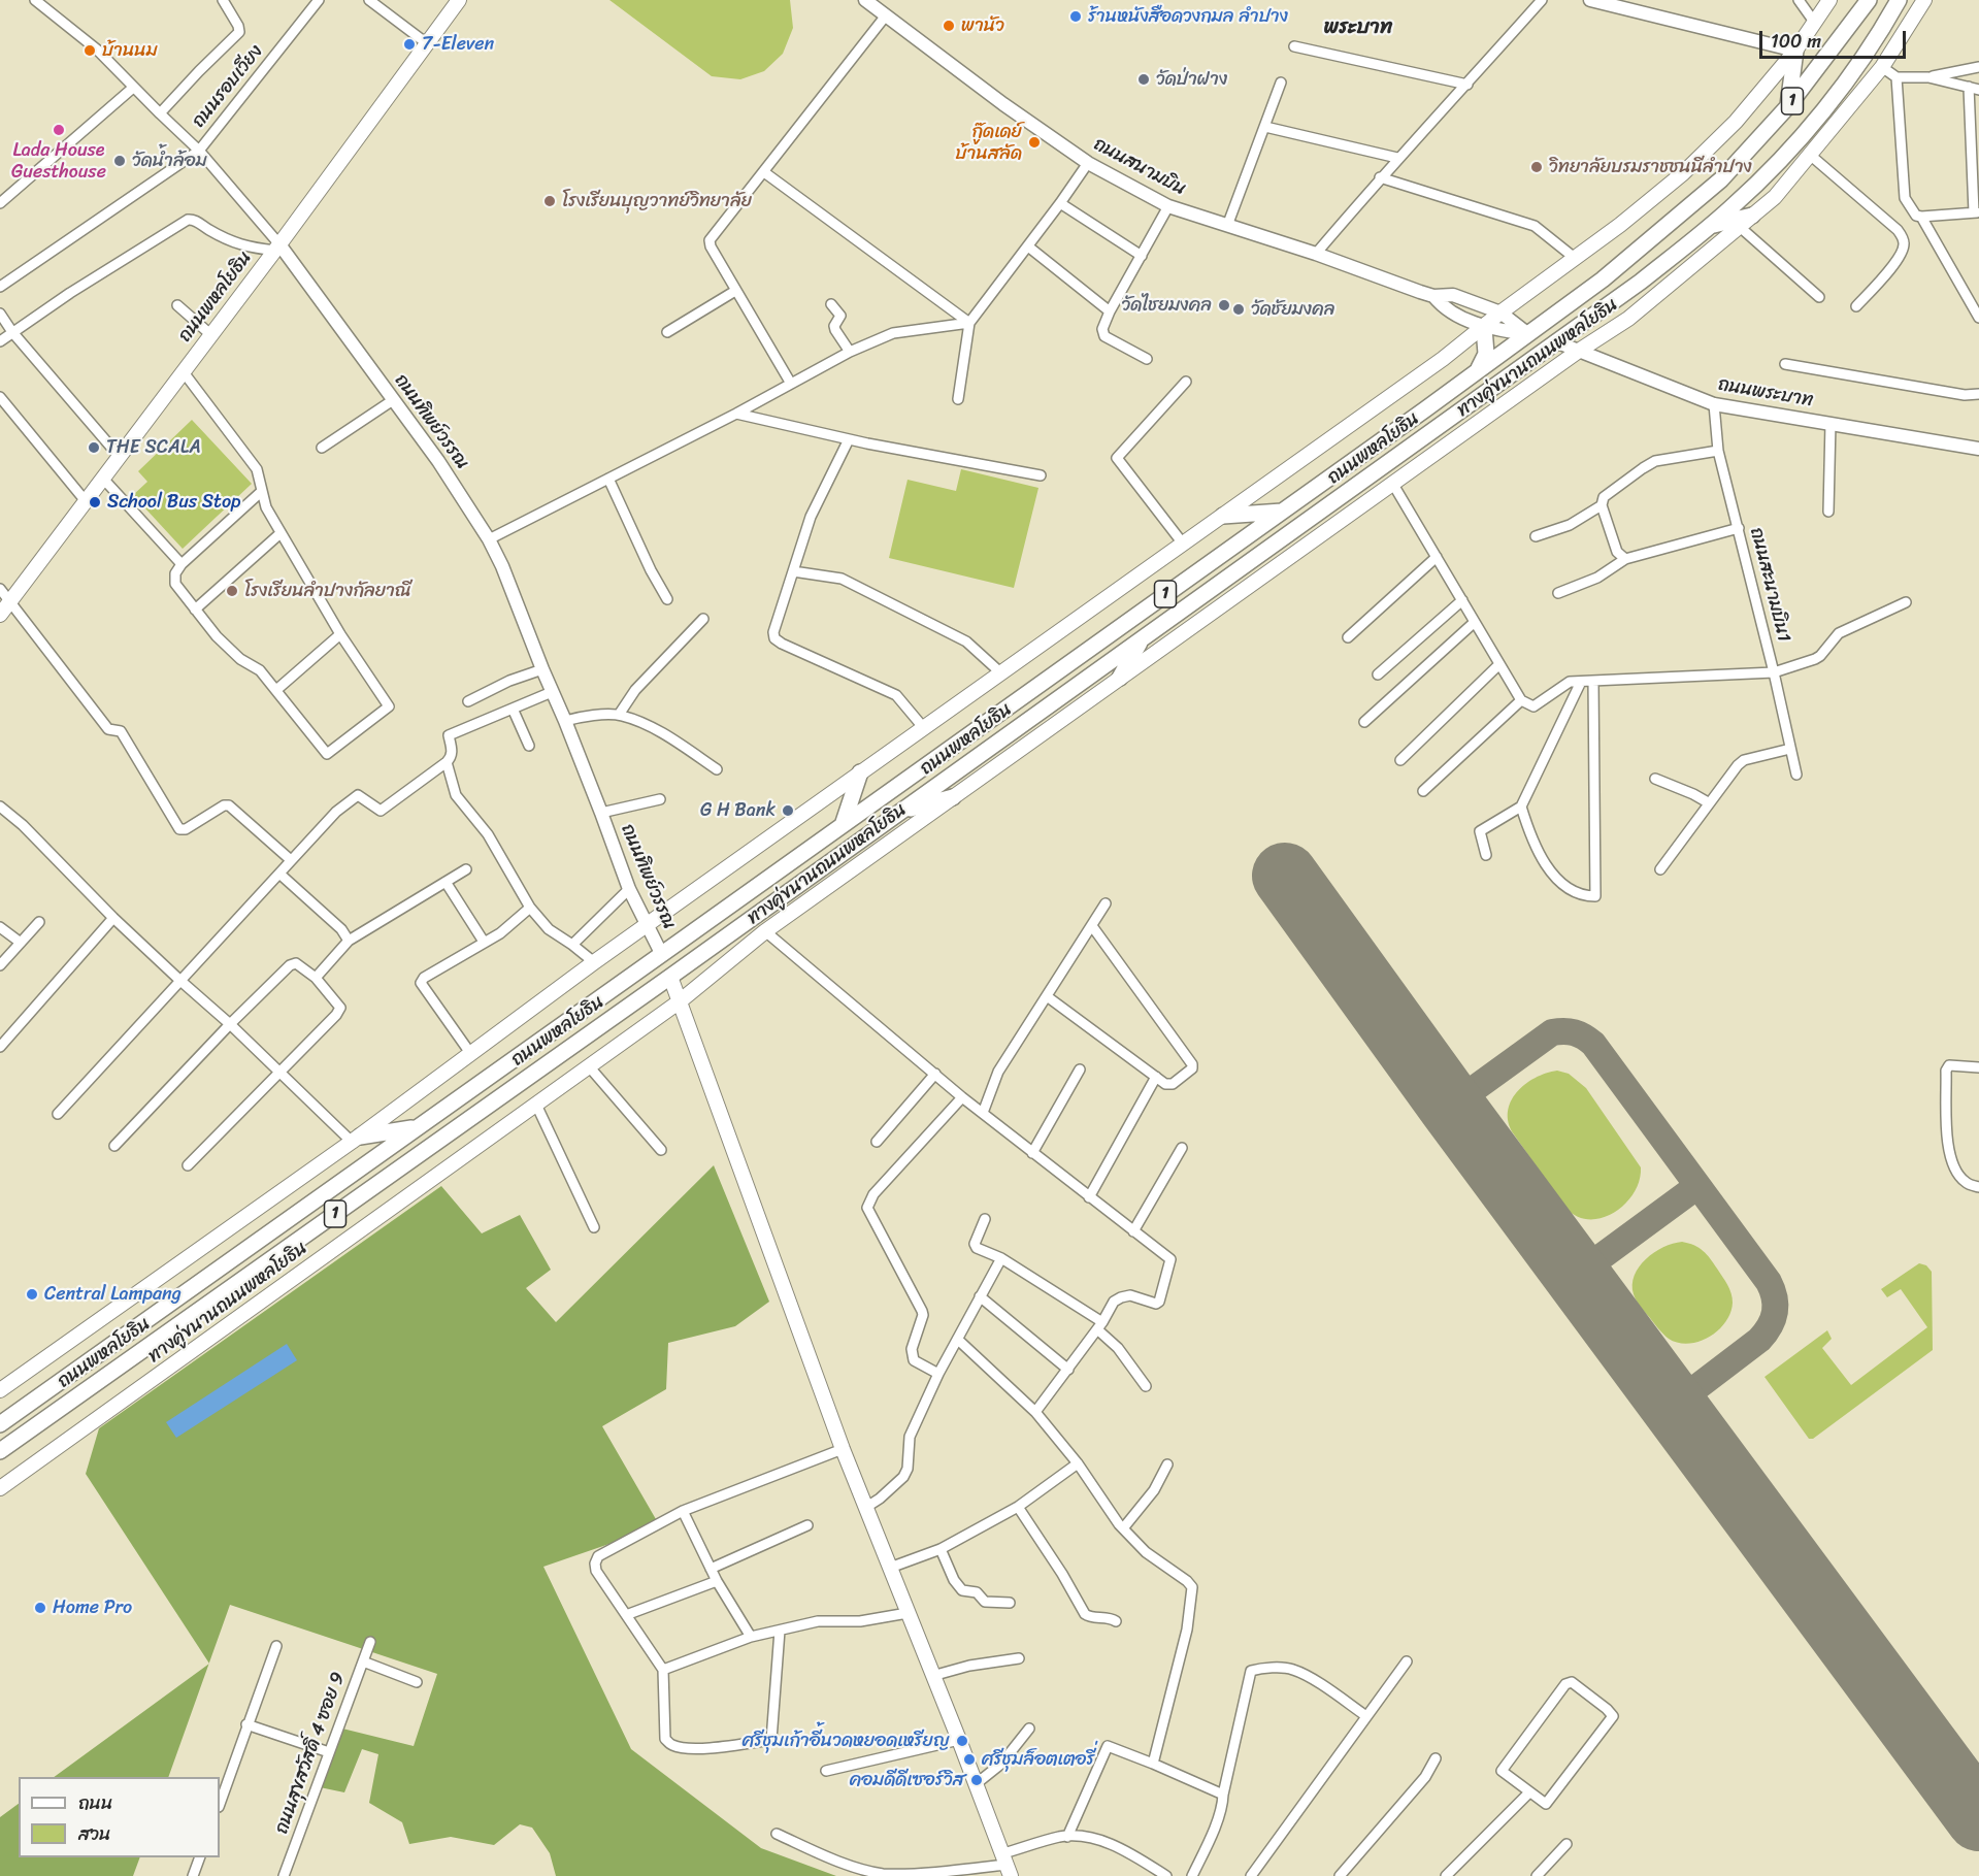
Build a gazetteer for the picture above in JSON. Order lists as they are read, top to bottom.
{
  "streets": {
    "highway": ["1", "ถนนพหลโยธิน"],
    "main road": ["ทางคู่ขนานถนนพหลโยธิน"],
    "street": [
      "ถนนรอบเวียง",
      "ถนนสนามบิน",
      "ถนนพระบาท",
      "ถนนทิพย์วรรณ",
      "ถนนสะนามบิน1",
      "ถนนสุขสวัสดิ์ 4 ซอย 9"
    ]
  },
  "crossings": [
    ["ถนนรอบเวียง", "ถนนทิพย์วรรณ"],
    ["1", "ถนนสนามบิน"],
    ["1", "ถนนทิพย์วรรณ"],
    ["ถนนสนามบิน", "ถนนพหลโยธิน"],
    ["ถนนพหลโยธิน", "ถนนพระบาท"],
    ["ถนนพหลโยธิน", "ถนนทิพย์วรรณ"],
    ["ทางคู่ขนานถนนพหลโยธิน", "ถนนพระบาท"],
    ["ถนนพระบาท", "ถนนสะนามบิน1"]
  ],
  "districts": ["พระบาท"],
  "places": [
    "ร้านหนังสือดวงกมล ลำปาง",
    "พานัว",
    "7-Eleven",
    "บ้านนม",
    "วัดป่าฝาง",
    "Lada House Guesthouse",
    "กู๊ดเดย์ บ้านสลัด",
    "วัดน้ำล้อม",
    "วิทยาลัยบรมราชชนนีลำปาง",
    "โรงเรียนบุญวาทย์วิทยาลัย",
    "วัดไชยมงคล",
    "วัดชัยมงคล",
    "THE SCALA",
    "School Bus Stop",
    "โรงเรียนลำปางกัลยาณี",
    "G H Bank",
    "Central Lampang",
    "Home Pro",
    "ศรีชุมเก้าอี้นวดหยอดเหรียญ",
    "ศรีชุมล็อตเตอรี่",
    "คอมดีดีเซอร์วิส"
  ],
  "legend": ["ถนน", "สวน"],
  "scale_bar": "100 m"
}
